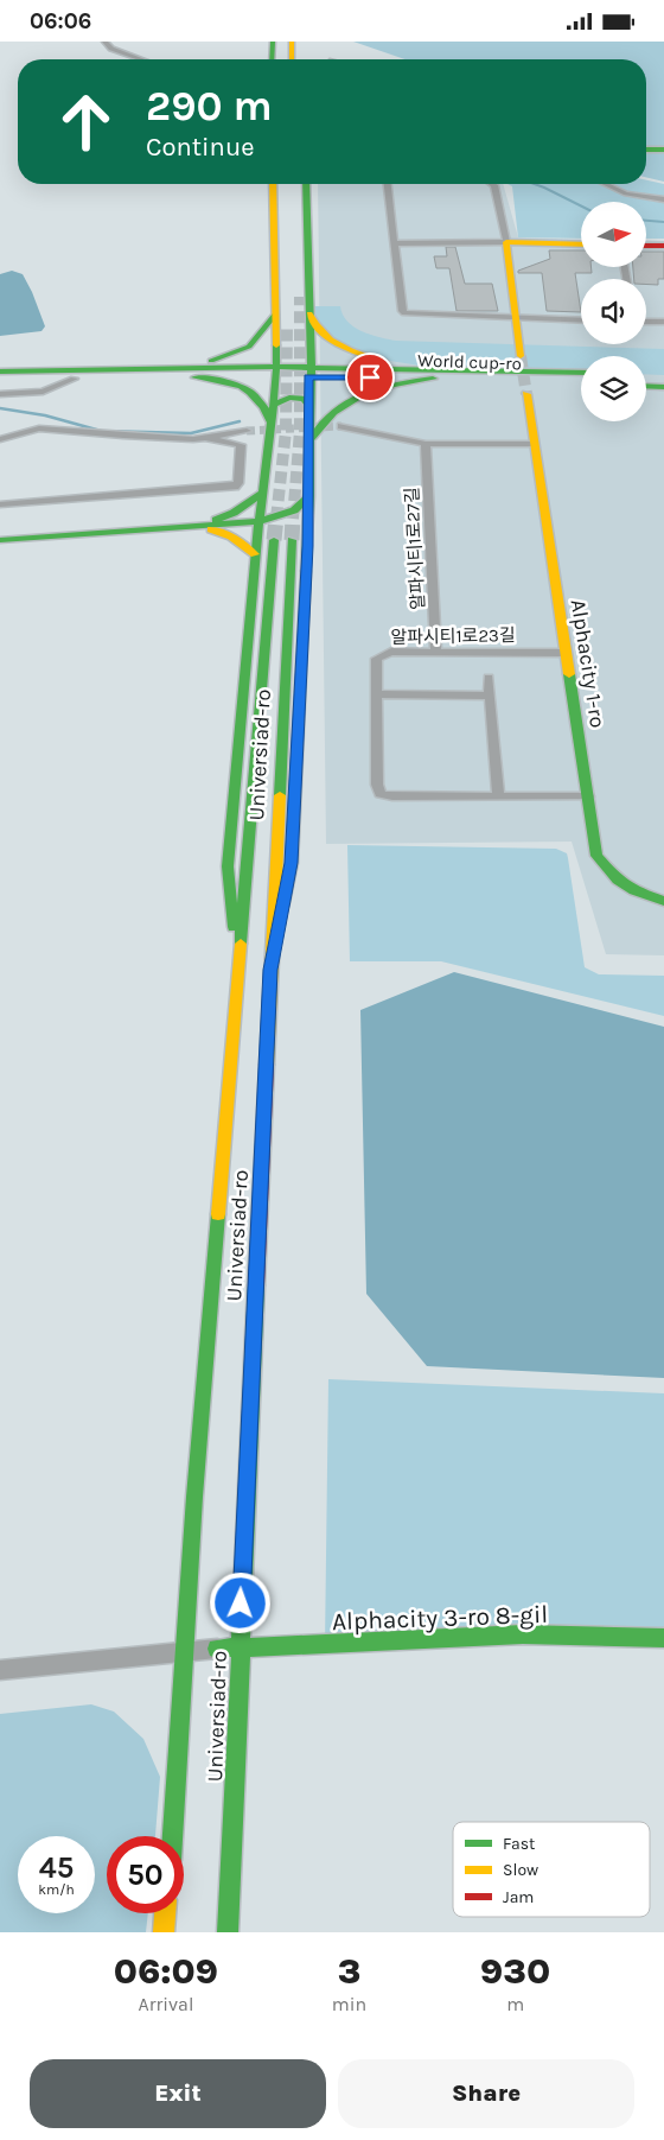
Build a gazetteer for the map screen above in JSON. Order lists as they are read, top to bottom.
{
  "streets": {
    "main road": [
      "World cup-ro",
      "Alphacity 1-ro",
      "Universiad-ro",
      "Alphacity 3-ro 8-gil"
    ],
    "street": ["알파시티1로27길", "알파시티1로23길"]
  },
  "crossings": [
    ["알파시티1로27길", "알파시티1로23길"],
    ["알파시티1로23길", "Alphacity 1-ro"],
    ["Universiad-ro", "Alphacity 3-ro 8-gil"]
  ],
  "legend": ["Fast", "Slow", "Jam"],
  "north": "right",
  "page": {
    "status": "06:06",
    "turn": ["290 m", "Continue"],
    "speed": "45 km/h",
    "limit": "50",
    "eta": [
      "06:09",
      "Arrival",
      "3",
      "min",
      "930",
      "m"
    ],
    "buttons": ["Exit", "Share"]
  }
}
